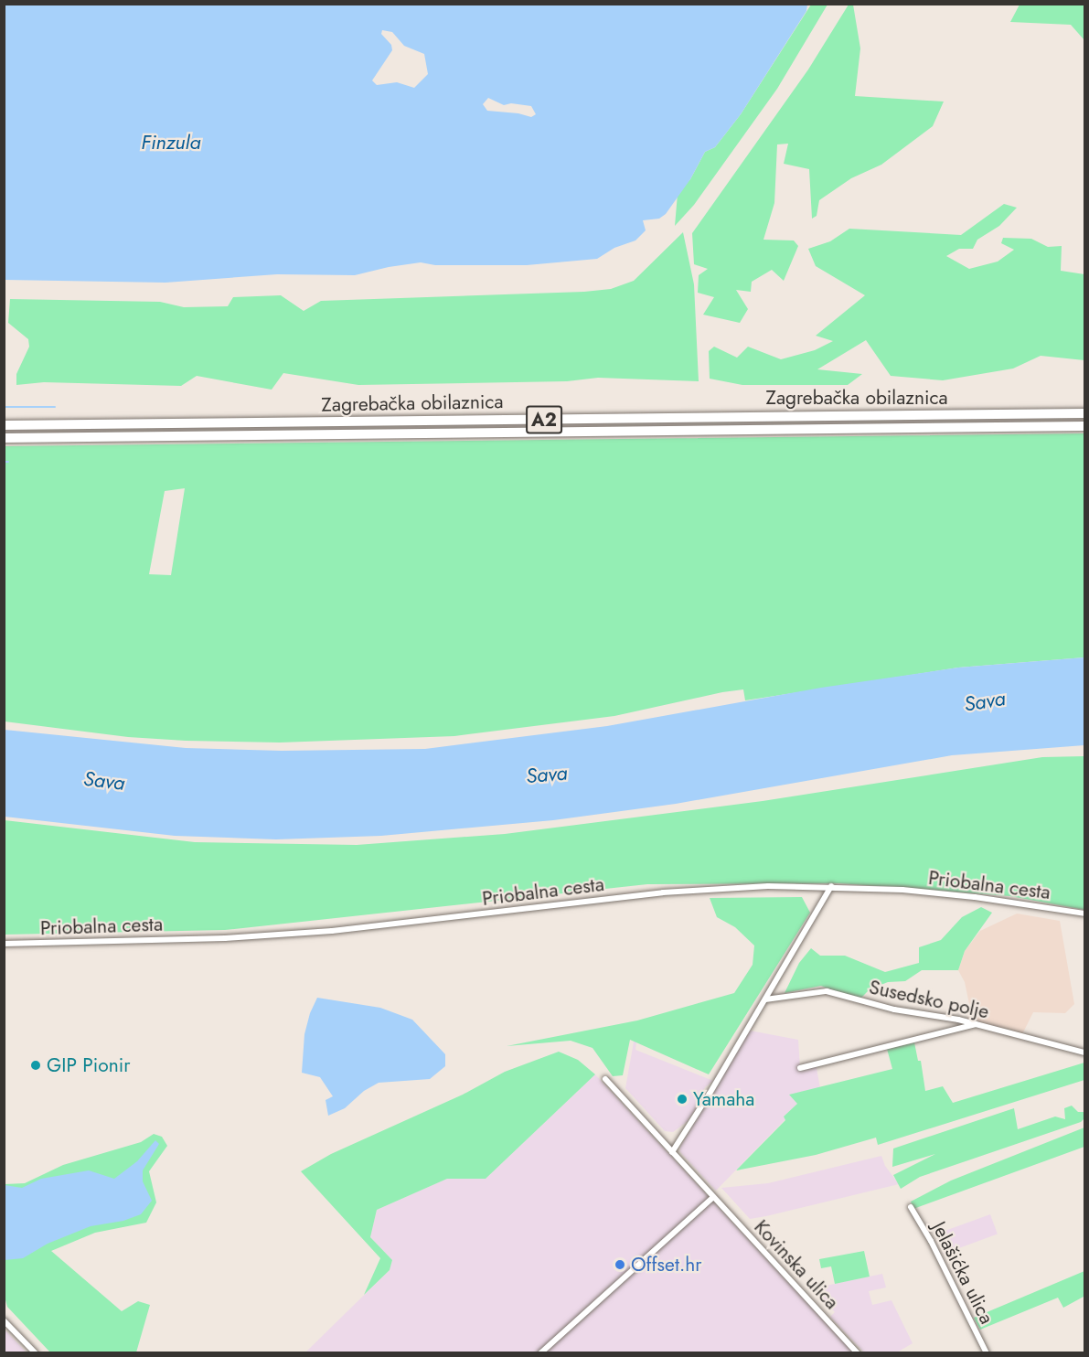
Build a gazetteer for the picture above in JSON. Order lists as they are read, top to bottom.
{
  "streets": {
    "highway": ["Zagrebačka obilaznica", "A2"],
    "street": [
      "Priobalna cesta",
      "Susedsko polje",
      "Kovinska ulica",
      "Jelašićka ulica"
    ]
  },
  "water": ["Finzula", "Sava"],
  "places": ["GIP Pionir", "Yamaha", "Offset.hr"]
}
